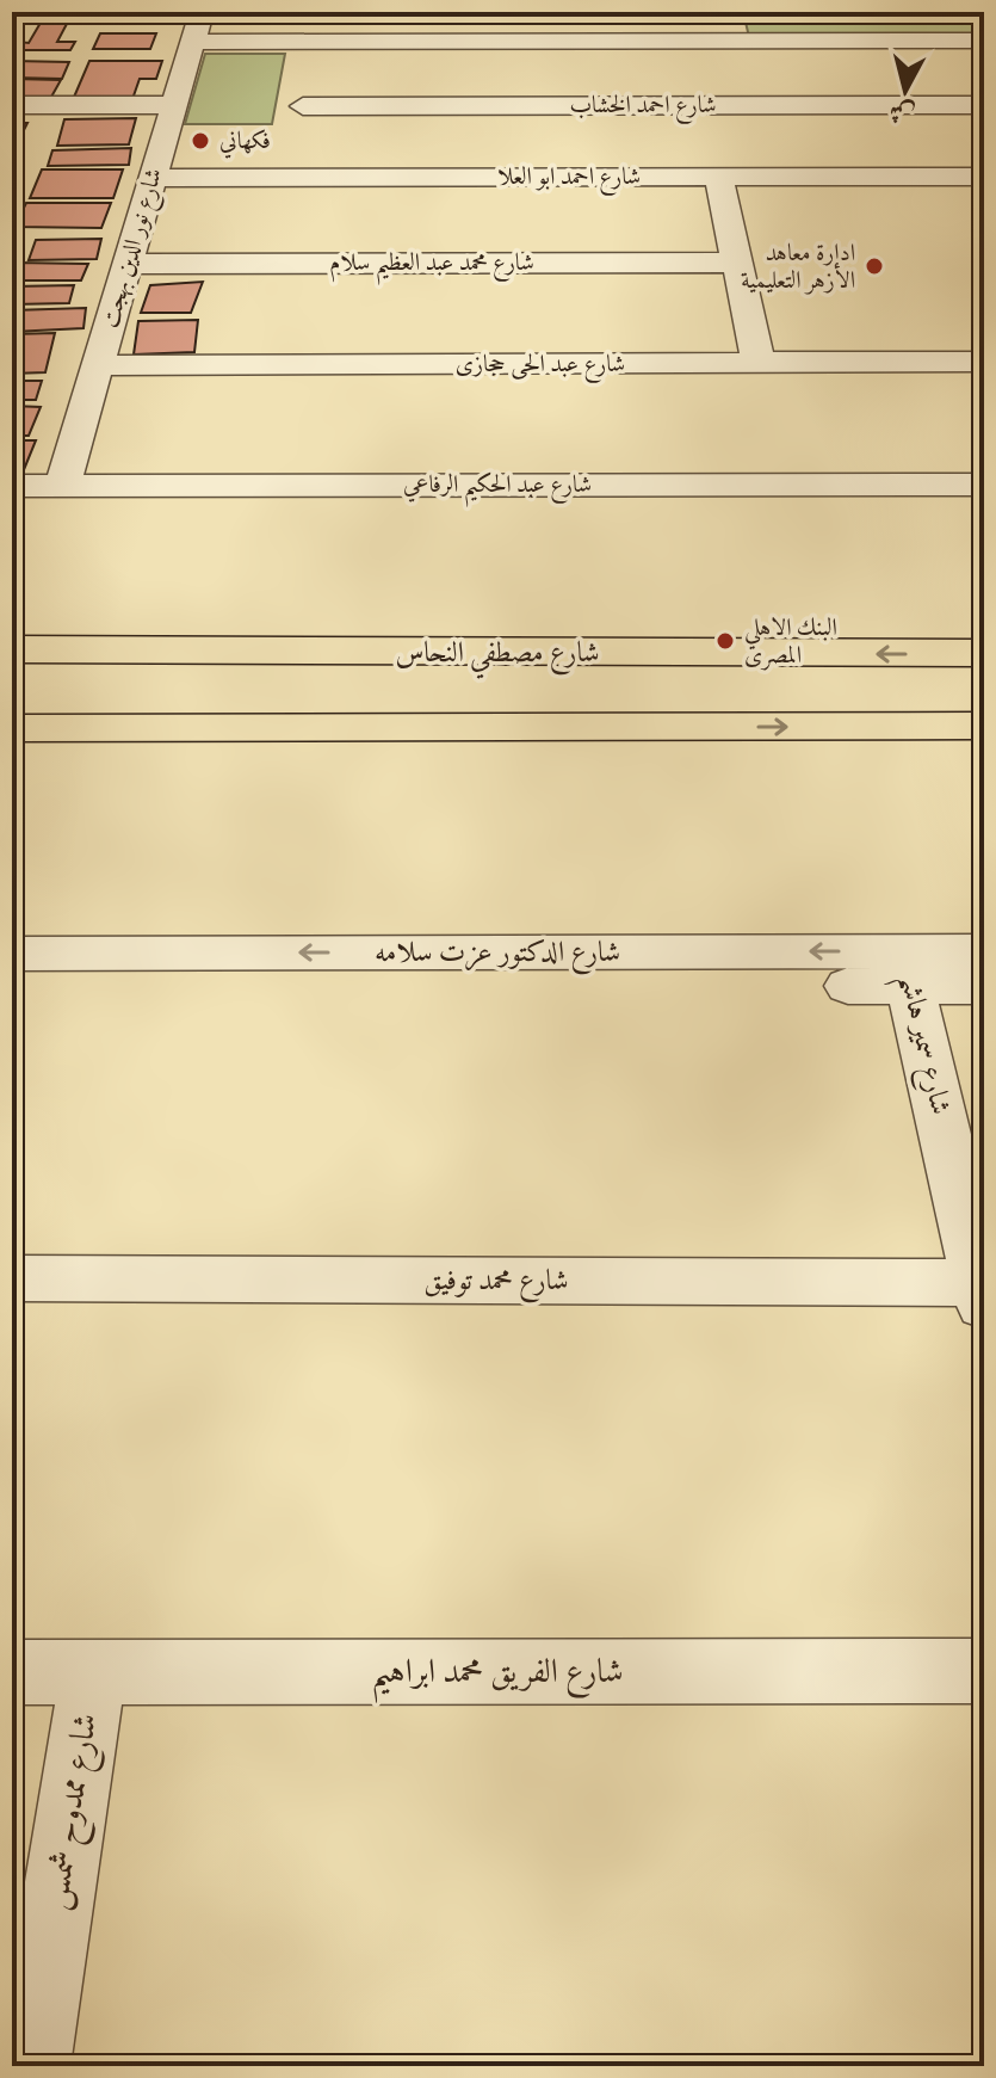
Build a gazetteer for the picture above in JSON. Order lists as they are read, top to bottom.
{
  "streets": {
    "main road": ["شارع مصطفي النحاس"],
    "street": [
      "شارع احمد الخشاب",
      "شارع احمد ابو العلا",
      "شارع نور الدين بهجت",
      "شارع محمد عبد العظيم سلام",
      "شارع عبد الحى حجازى",
      "شارع عبد الحكيم الرفاعي",
      "شارع الدكتور عزت سلامه",
      "شارع سمير هاشم",
      "شارع محمد توفيق",
      "شارع الفريق محمد ابراهيم",
      "شارع ممدوح شمس"
    ]
  },
  "crossings": [
    ["شارع احمد ابو العلا", "شارع نور الدين بهجت"],
    ["شارع نور الدين بهجت", "شارع محمد عبد العظيم سلام"],
    ["شارع نور الدين بهجت", "شارع عبد الحى حجازى"],
    ["شارع نور الدين بهجت", "شارع عبد الحكيم الرفاعي"],
    ["شارع الدكتور عزت سلامه", "شارع سمير هاشم"],
    ["شارع سمير هاشم", "شارع محمد توفيق"],
    ["شارع الفريق محمد ابراهيم", "شارع ممدوح شمس"]
  ],
  "places": ["فكهاني", "ادارة معاهد الأزهر التعليمية", "البنك الاهلي المصرى"],
  "north": "bottom"
}
